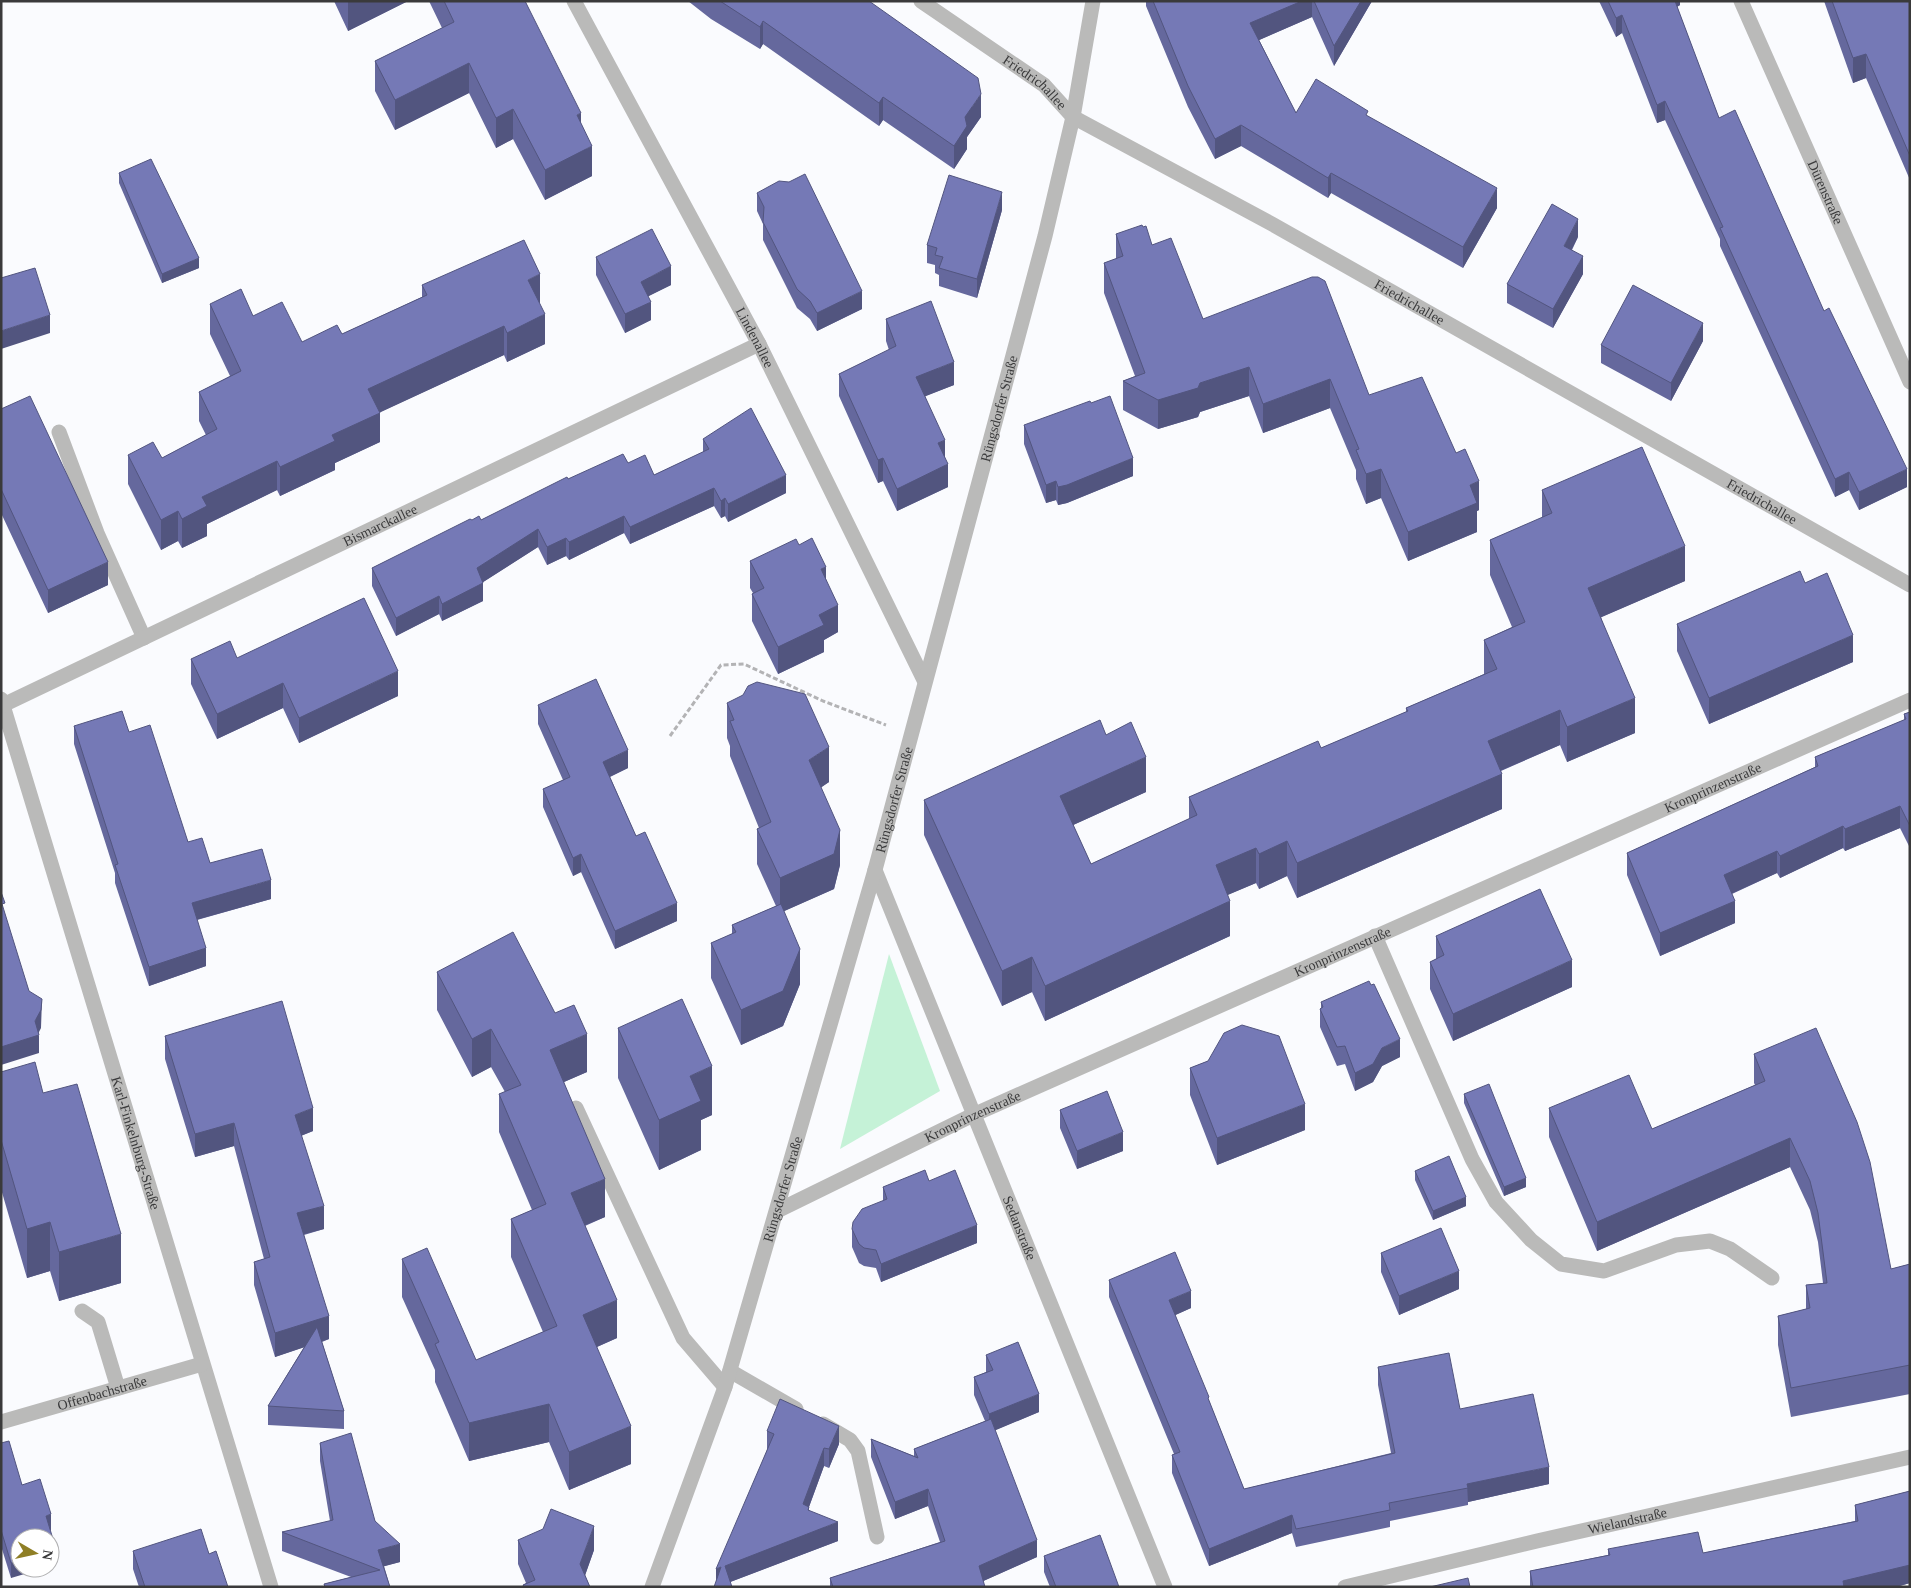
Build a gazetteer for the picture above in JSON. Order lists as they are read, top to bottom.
{
  "streets": {
    "street": [
      "Friedrichallee",
      "Dürenstraße",
      "Lindenallee",
      "Rüngsdorfer Straße",
      "Bismarckallee",
      "Kronprinzenstraße",
      "Karl-Finkelnburg-Straße",
      "Sedanstraße",
      "Offenbachstraße",
      "Wielandstraße"
    ]
  },
  "crossings": [
    ["Friedrichallee", "Rüngsdorfer Straße"],
    ["Lindenallee", "Rüngsdorfer Straße"],
    ["Lindenallee", "Bismarckallee"],
    ["Rüngsdorfer Straße", "Kronprinzenstraße"],
    ["Rüngsdorfer Straße", "Sedanstraße"],
    ["Bismarckallee", "Karl-Finkelnburg-Straße"],
    ["Kronprinzenstraße", "Sedanstraße"],
    ["Karl-Finkelnburg-Straße", "Offenbachstraße"]
  ],
  "north": "right"
}
